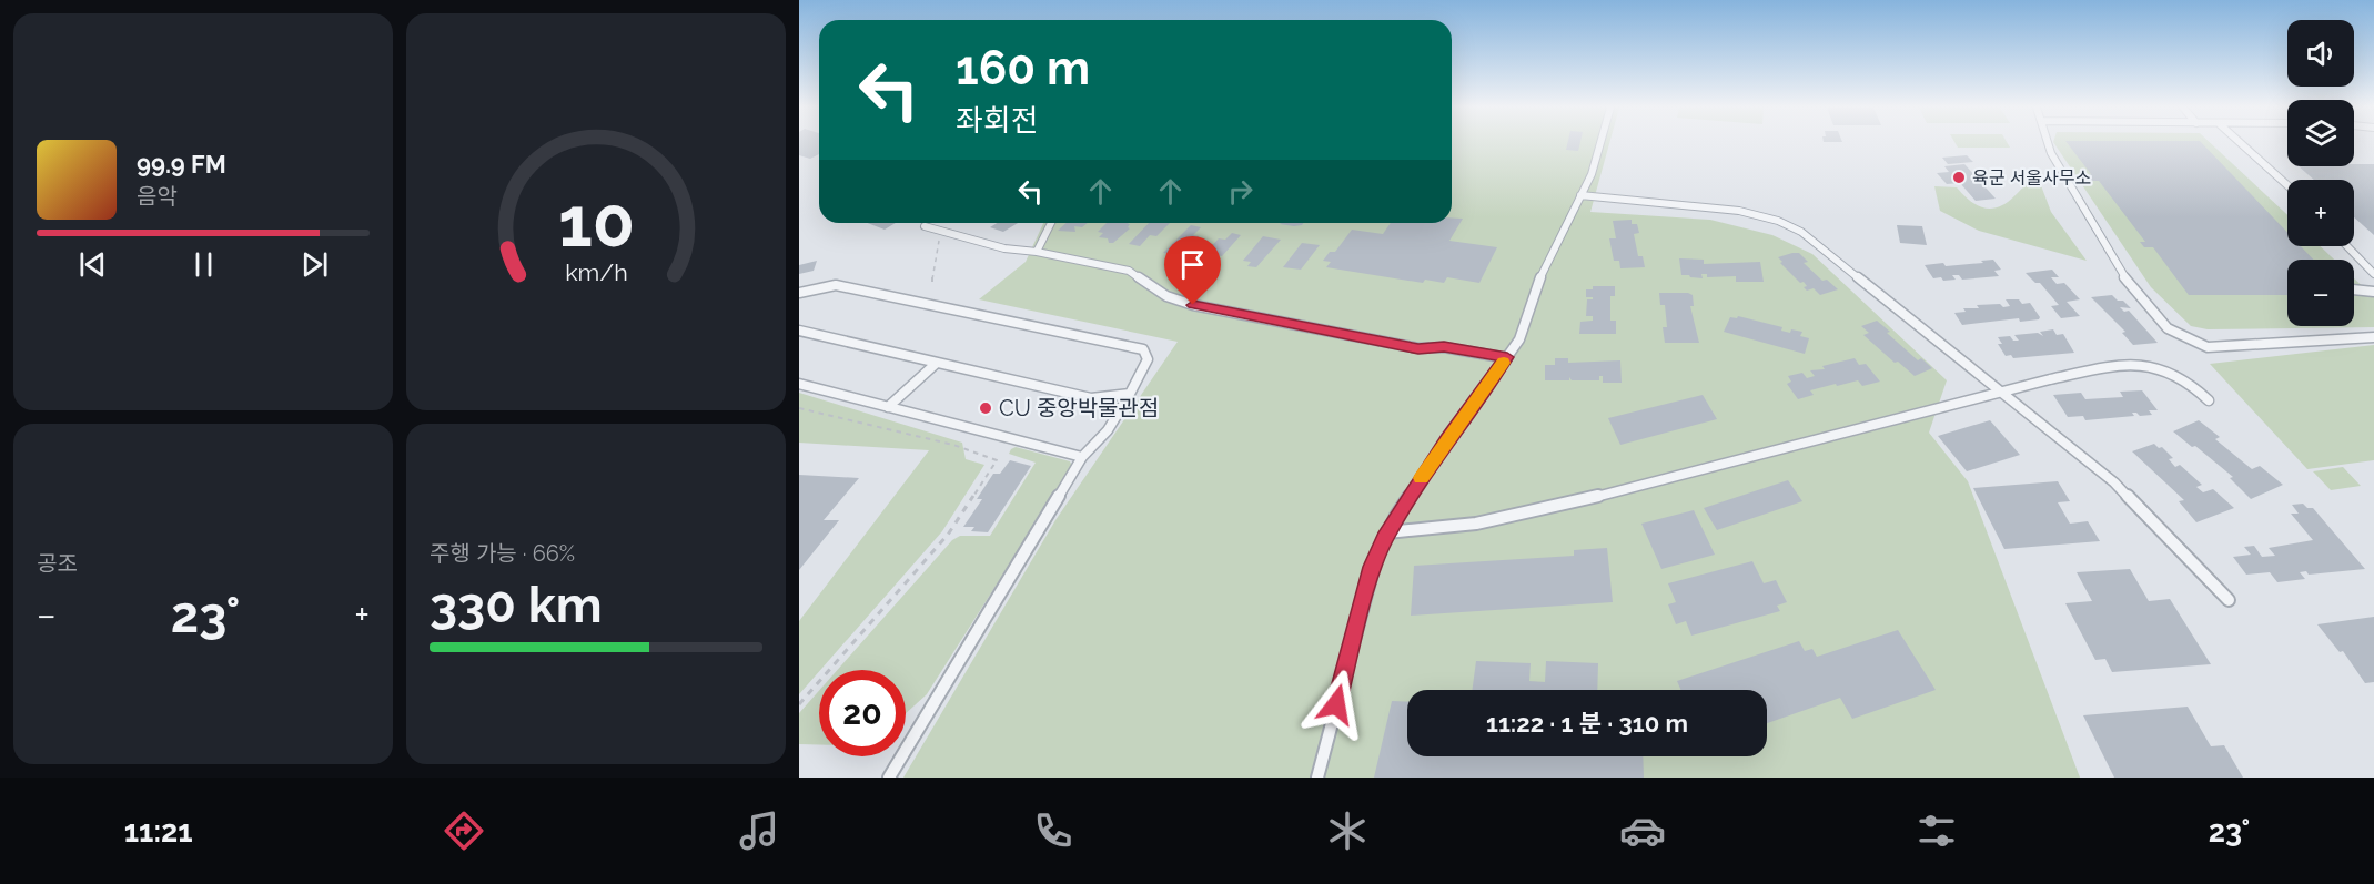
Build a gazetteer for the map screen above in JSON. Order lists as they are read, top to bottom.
{
  "places": ["육군 서울사무소", "CU 중앙박물관점"],
  "page": {
    "map_buttons": ["+", "−"],
    "turn": ["160 m", "좌회전"],
    "song": ["99.9 FM", "음악"],
    "tile": [
      "공조",
      ["주행 가능 · 66%", "330 km"]
    ],
    "heat": ["−", "23°", "+"],
    "limit": "20",
    "trip": "11:22 · 1 분 · 310 m",
    "tabs": ["11:21", "23°"],
    "gauge": ["10", "km/h"]
  }
}
